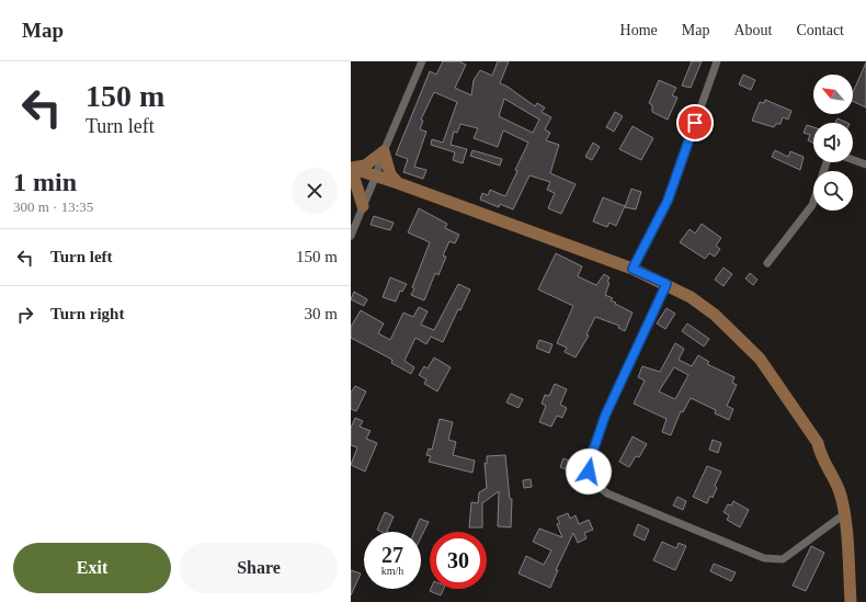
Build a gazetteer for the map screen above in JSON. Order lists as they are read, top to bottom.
{
  "north": "top left",
  "page": {
    "header": "Map",
    "nav": [
      "Home",
      "Map",
      "About",
      "Contact"
    ],
    "turn": ["150 m", "Turn left"],
    "heading": ["1 min", "300 m · 13:35"],
    "list": [
      {
        "name": "Turn left",
        "value": "150 m"
      },
      {
        "name": "Turn right",
        "value": "30 m"
      }
    ],
    "speed": "27 km/h",
    "limit": "30",
    "buttons": ["Exit", "Share"]
  }
}
